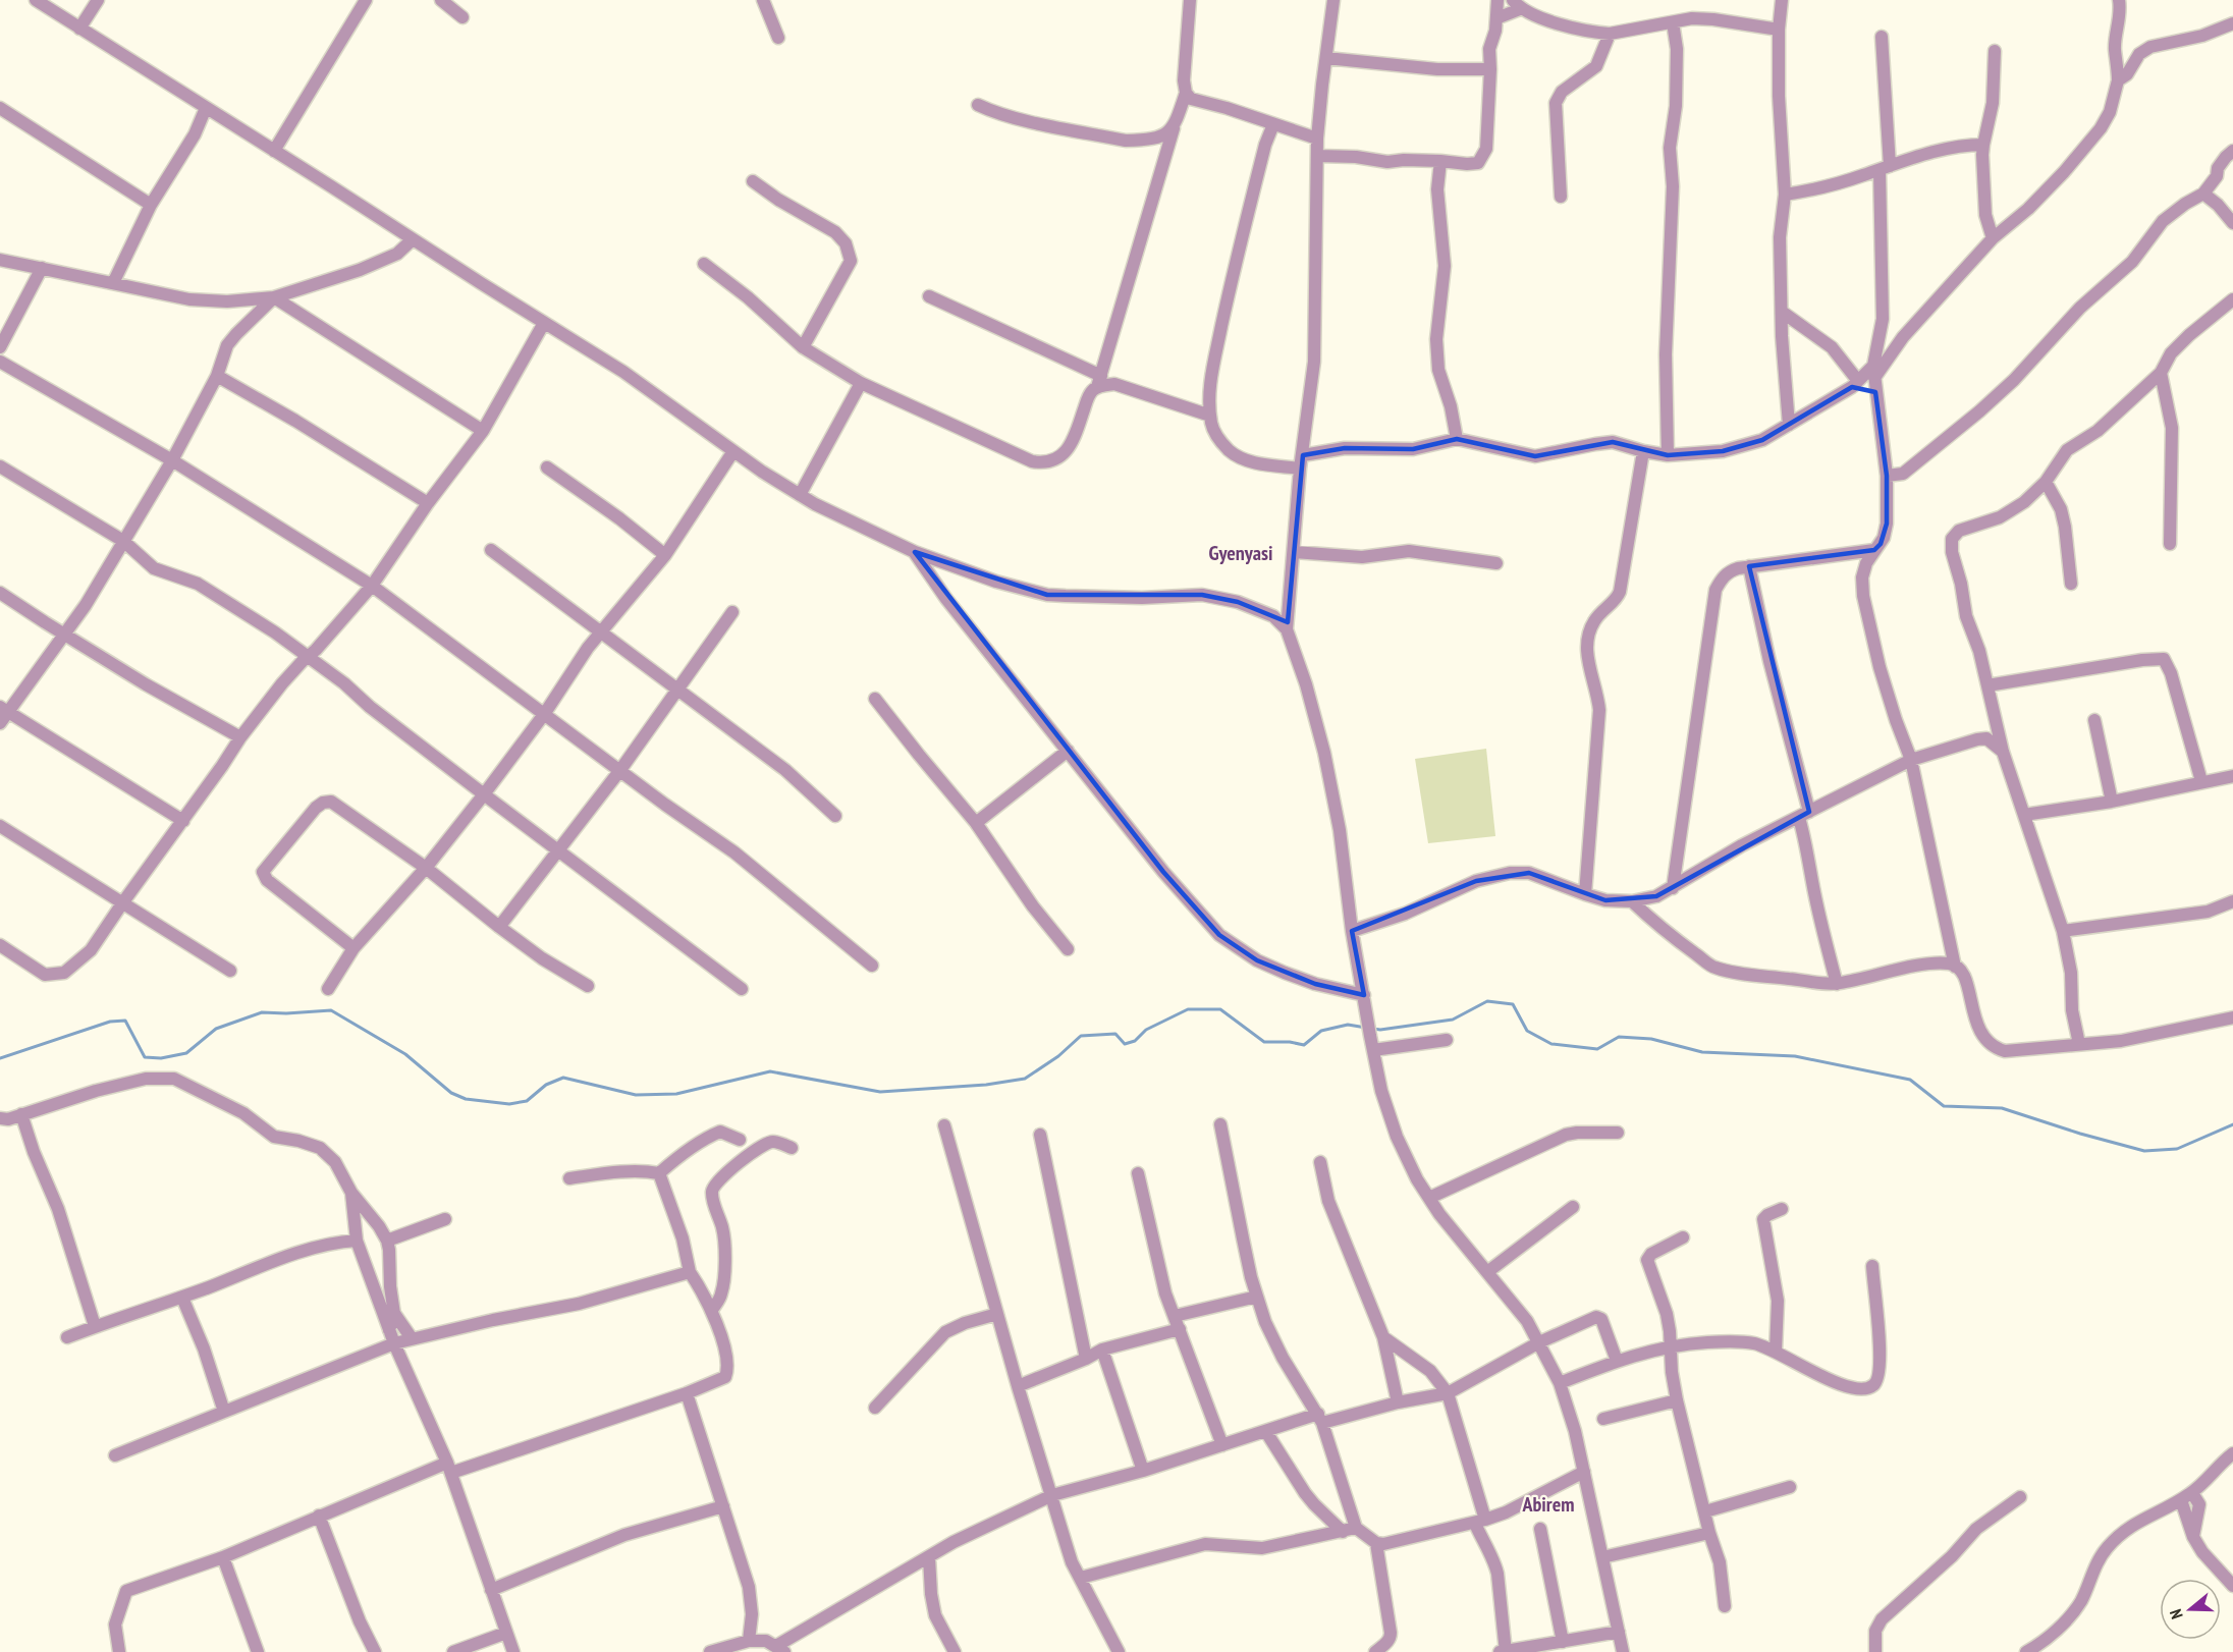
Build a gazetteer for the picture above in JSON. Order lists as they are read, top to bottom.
{
  "districts": ["Gyenyasi", "Abirem"],
  "north": "left"
}
